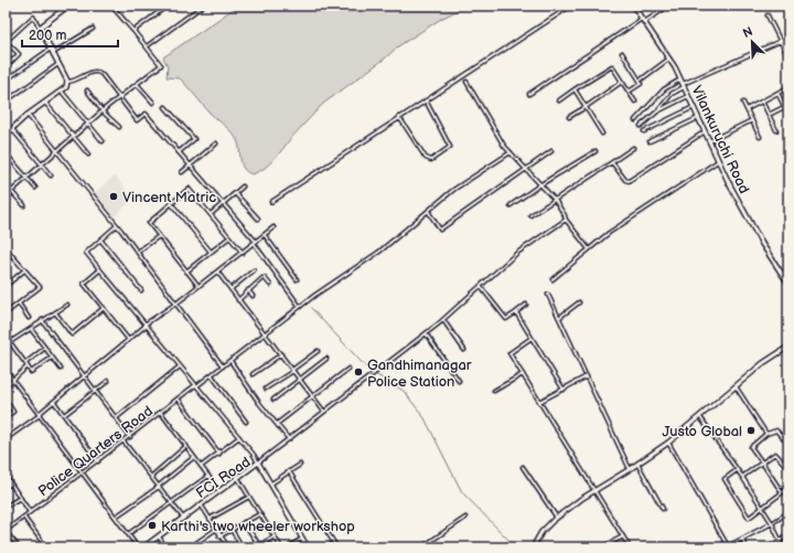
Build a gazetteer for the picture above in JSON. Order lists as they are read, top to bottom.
{
  "streets": {
    "street": ["Vilankuruchi Road", "Police Quarters Road", "FCI Road"]
  },
  "places": [
    "Vincent Matric",
    "Gandhimanagar Police Station",
    "Justo Global",
    "Karthi's two wheeler workshop"
  ],
  "scale_bar": "200 m",
  "north": "top left"
}
